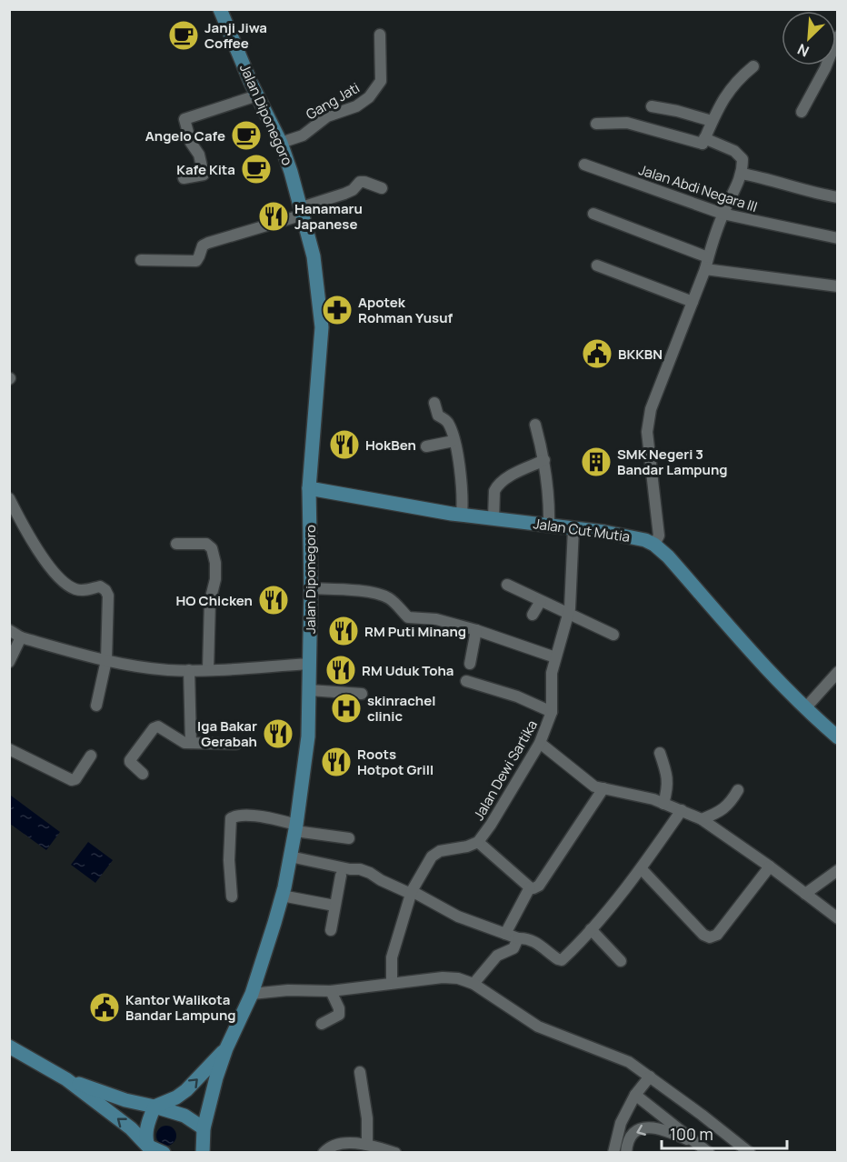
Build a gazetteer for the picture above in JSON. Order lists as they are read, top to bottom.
{
  "streets": {
    "main road": ["Jalan Diponegoro", "Jalan Cut Mutia"],
    "street": ["Gang Jati", "Jalan Abdi Negara III", "Jalan Dewi Sartika"]
  },
  "crossings": [
    ["Gang Jati", "Jalan Diponegoro"],
    ["Jalan Diponegoro", "Jalan Cut Mutia"],
    ["Jalan Cut Mutia", "Jalan Dewi Sartika"]
  ],
  "places": {
    "cafe": ["Janji Jiwa Coffee", "Angelo Cafe", "Kafe Kita"],
    "restaurant": [
      "Hanamaru Japanese",
      "HokBen",
      "HO Chicken",
      "RM Puti Minang",
      "RM Uduk Toha",
      "Iga Bakar Gerabah",
      "Roots Hotpot Grill"
    ],
    "pharmacy": ["Apotek Rohman Yusuf"],
    "public building": ["BKKBN", "Kantor Walikota Bandar Lampung"],
    "building": ["SMK Negeri 3 Bandar Lampung"],
    "hospital": ["skinrachel clinic"]
  },
  "scale_bar": "100 m",
  "north": "bottom left"
}
